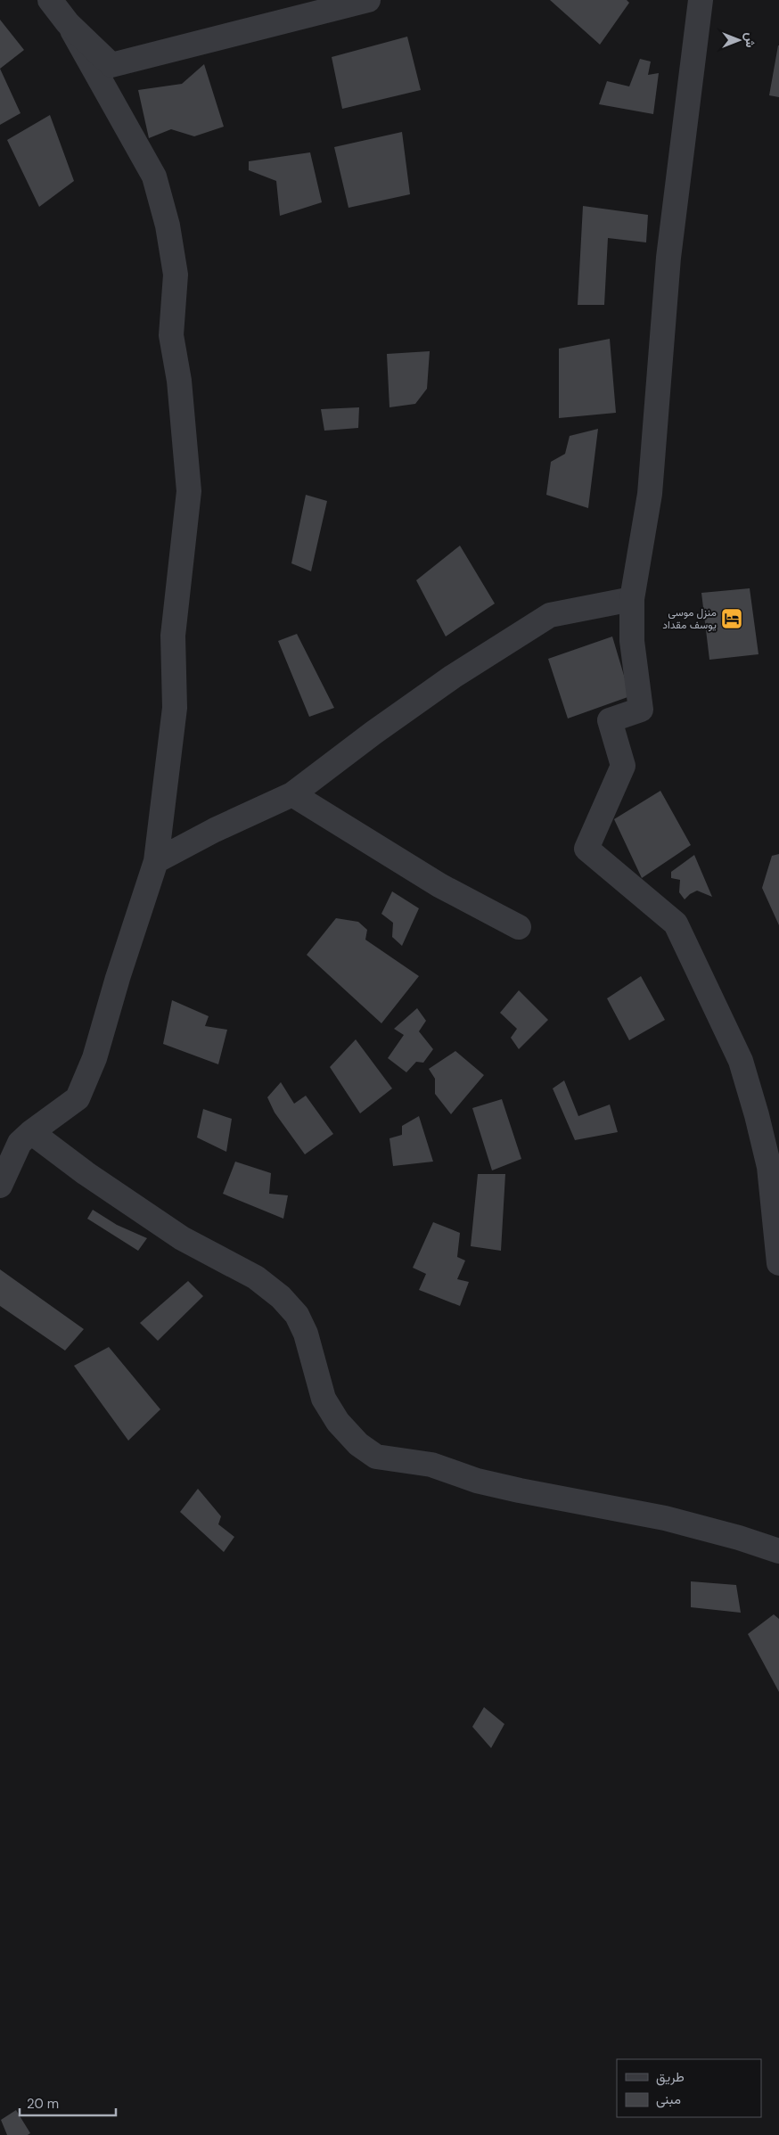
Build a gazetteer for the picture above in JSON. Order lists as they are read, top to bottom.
{
  "places": {
    "hotel": ["منزل موسى يوسف مقداد"]
  },
  "legend": ["طريق", "مبنى"],
  "scale_bar": "20 m",
  "north": "right"
}
